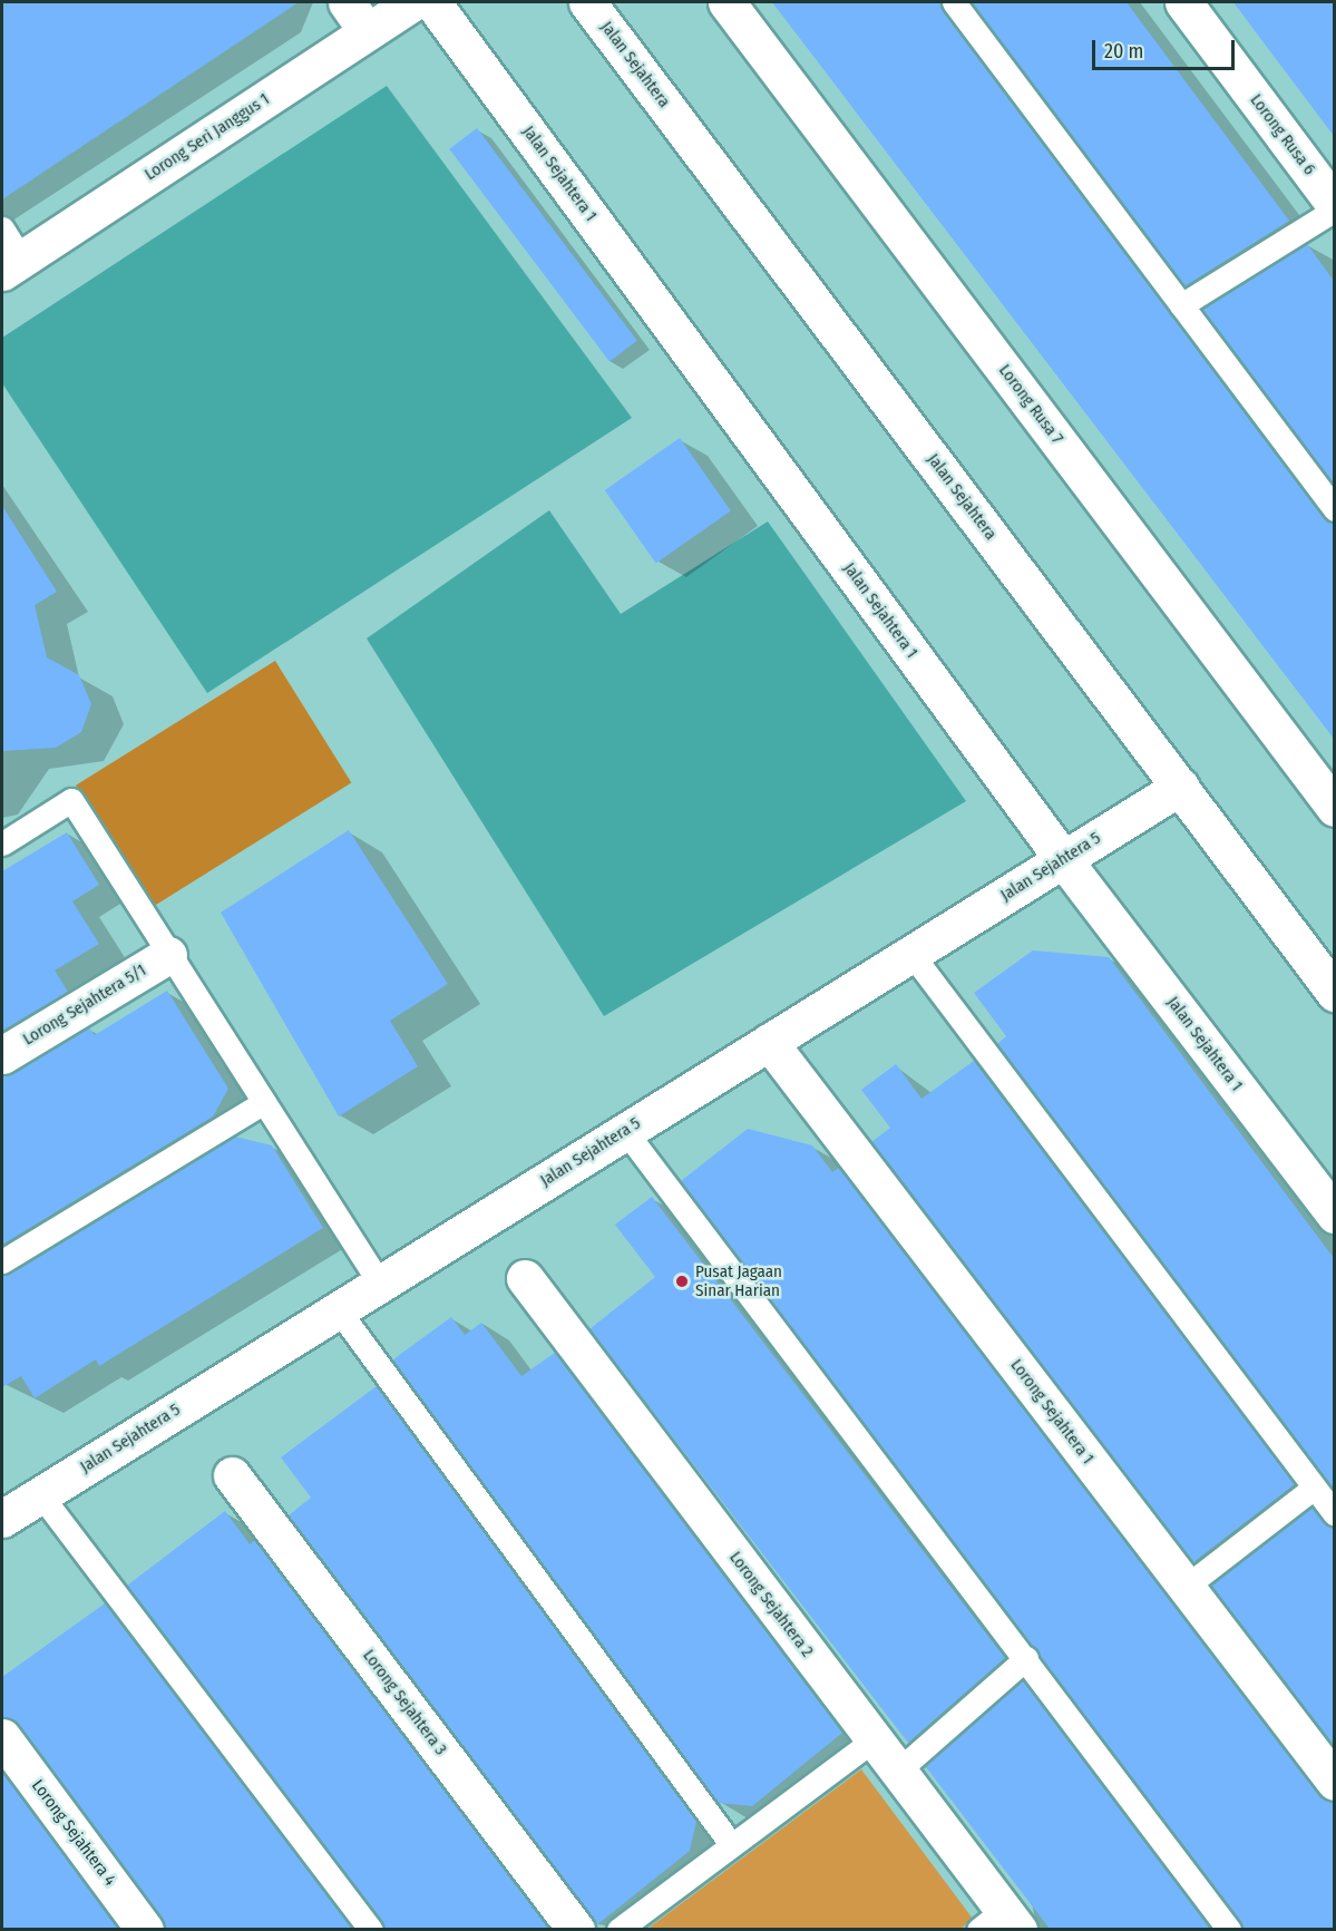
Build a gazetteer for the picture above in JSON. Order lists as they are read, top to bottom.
{
  "streets": {
    "street": [
      "Jalan Sejahtera",
      "Lorong Rusa 6",
      "Lorong Seri Janggus 1",
      "Jalan Sejahtera 1",
      "Lorong Rusa 7",
      "Jalan Sejahtera 5",
      "Lorong Sejahtera 5/1",
      "Lorong Sejahtera 1",
      "Lorong Sejahtera 2",
      "Lorong Sejahtera 3",
      "Lorong Sejahtera 4"
    ]
  },
  "crossings": [
    ["Jalan Sejahtera", "Jalan Sejahtera 5"],
    ["Jalan Sejahtera 1", "Jalan Sejahtera 5"],
    ["Jalan Sejahtera 5", "Lorong Sejahtera 1"]
  ],
  "places": ["Pusat Jagaan Sinar Harian"],
  "scale_bar": "20 m"
}
